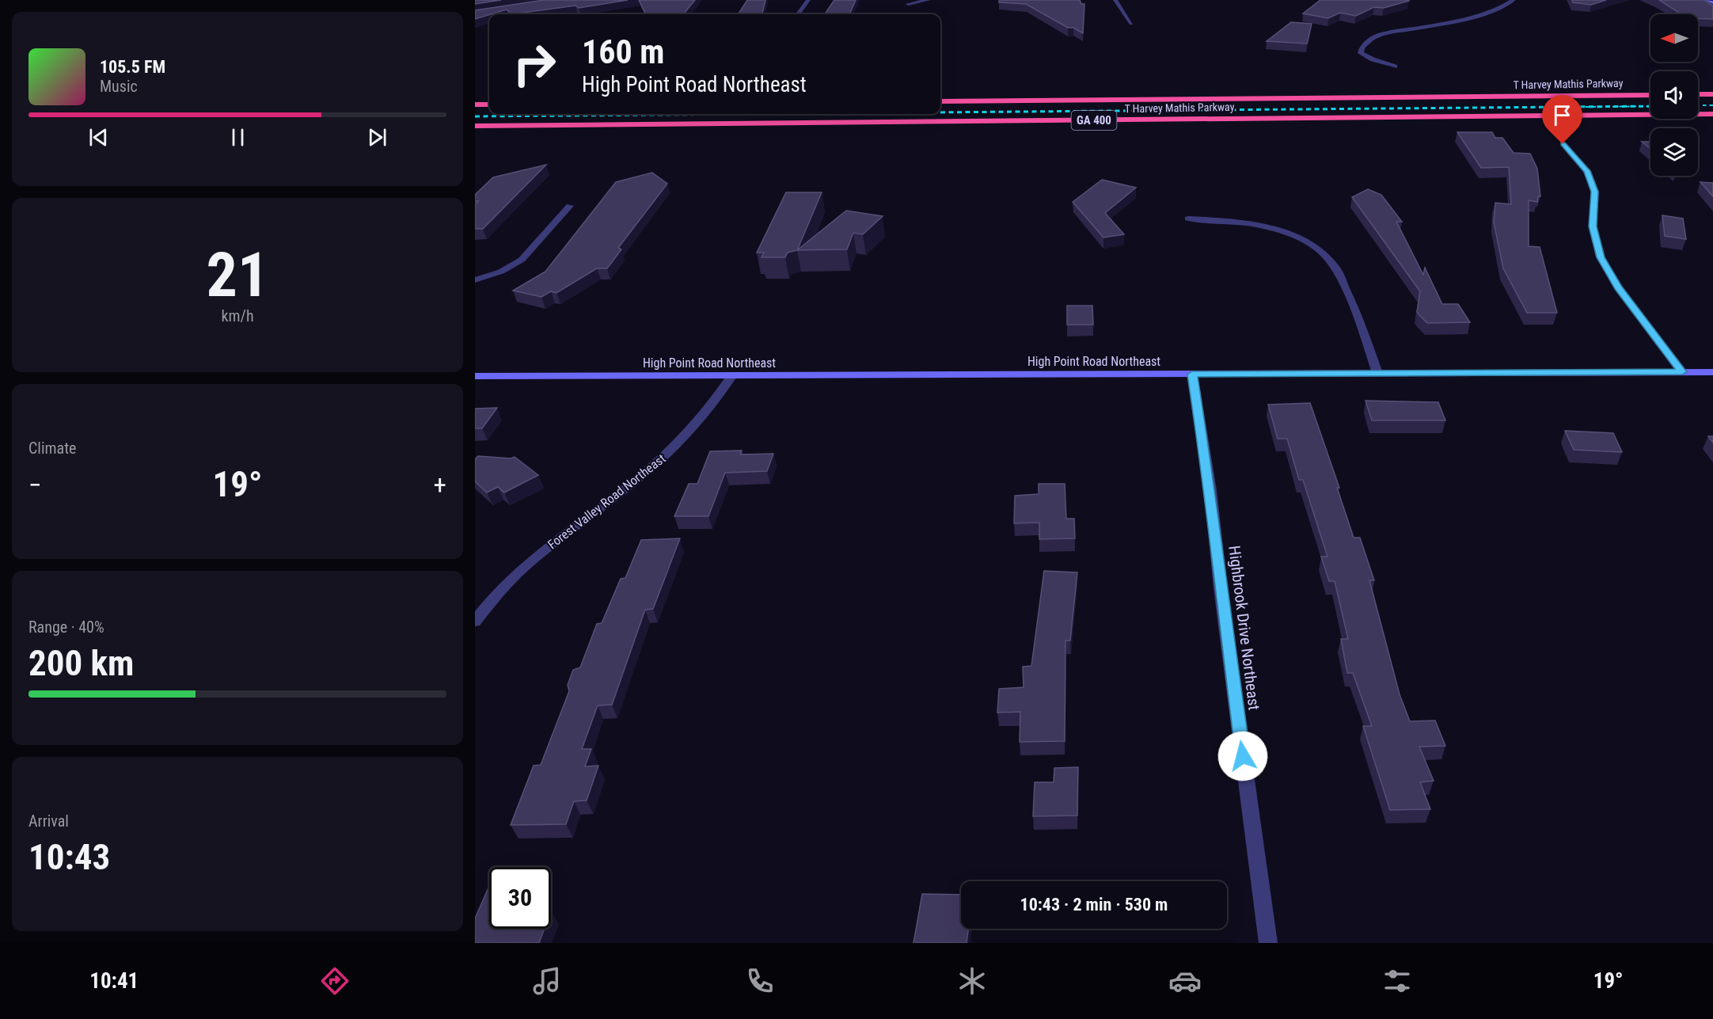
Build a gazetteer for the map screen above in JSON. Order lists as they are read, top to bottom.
{
  "streets": {
    "highway": ["T Harvey Mathis Parkway", "GA 400"],
    "street": ["High Point Road Northeast", "Forest Valley Road Northeast", "Highbrook Drive Northeast"]
  },
  "crossings": [
    ["High Point Road Northeast", "Forest Valley Road Northeast"],
    ["High Point Road Northeast", "Highbrook Drive Northeast"]
  ],
  "north": "left",
  "page": {
    "turn": ["160 m", "High Point Road Northeast"],
    "song": ["105.5 FM", "Music"],
    "tile": [
      ["21", "km/h"],
      "Climate",
      ["Range · 40%", "200 km"],
      ["Arrival", "10:43"]
    ],
    "heat": ["−", "19°", "+"],
    "limit": "30",
    "trip": "10:43 · 2 min · 530 m",
    "tabs": ["10:41", "19°"]
  }
}
